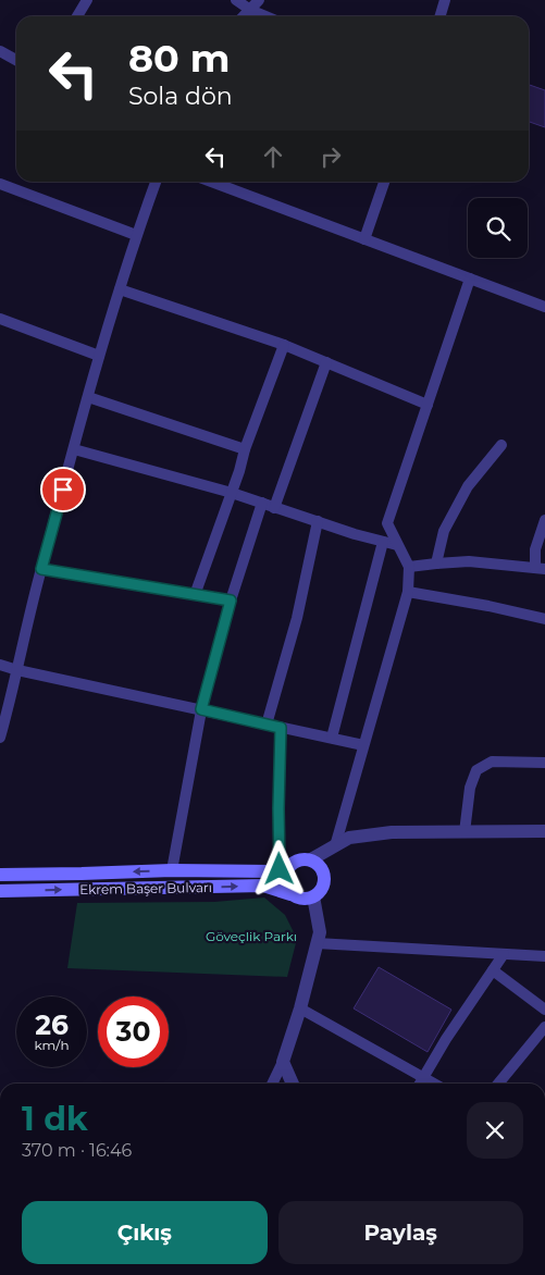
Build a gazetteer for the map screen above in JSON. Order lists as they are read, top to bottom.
{
  "streets": {
    "main road": ["Ekrem Başer Bulvarı"]
  },
  "parks": ["Göveçlik Parkı"],
  "page": {
    "turn": ["80 m", "Sola dön"],
    "speed": "26 km/h",
    "limit": "30",
    "heading": ["1 dk", "370 m · 16:46"],
    "buttons": ["Çıkış", "Paylaş"]
  }
}
